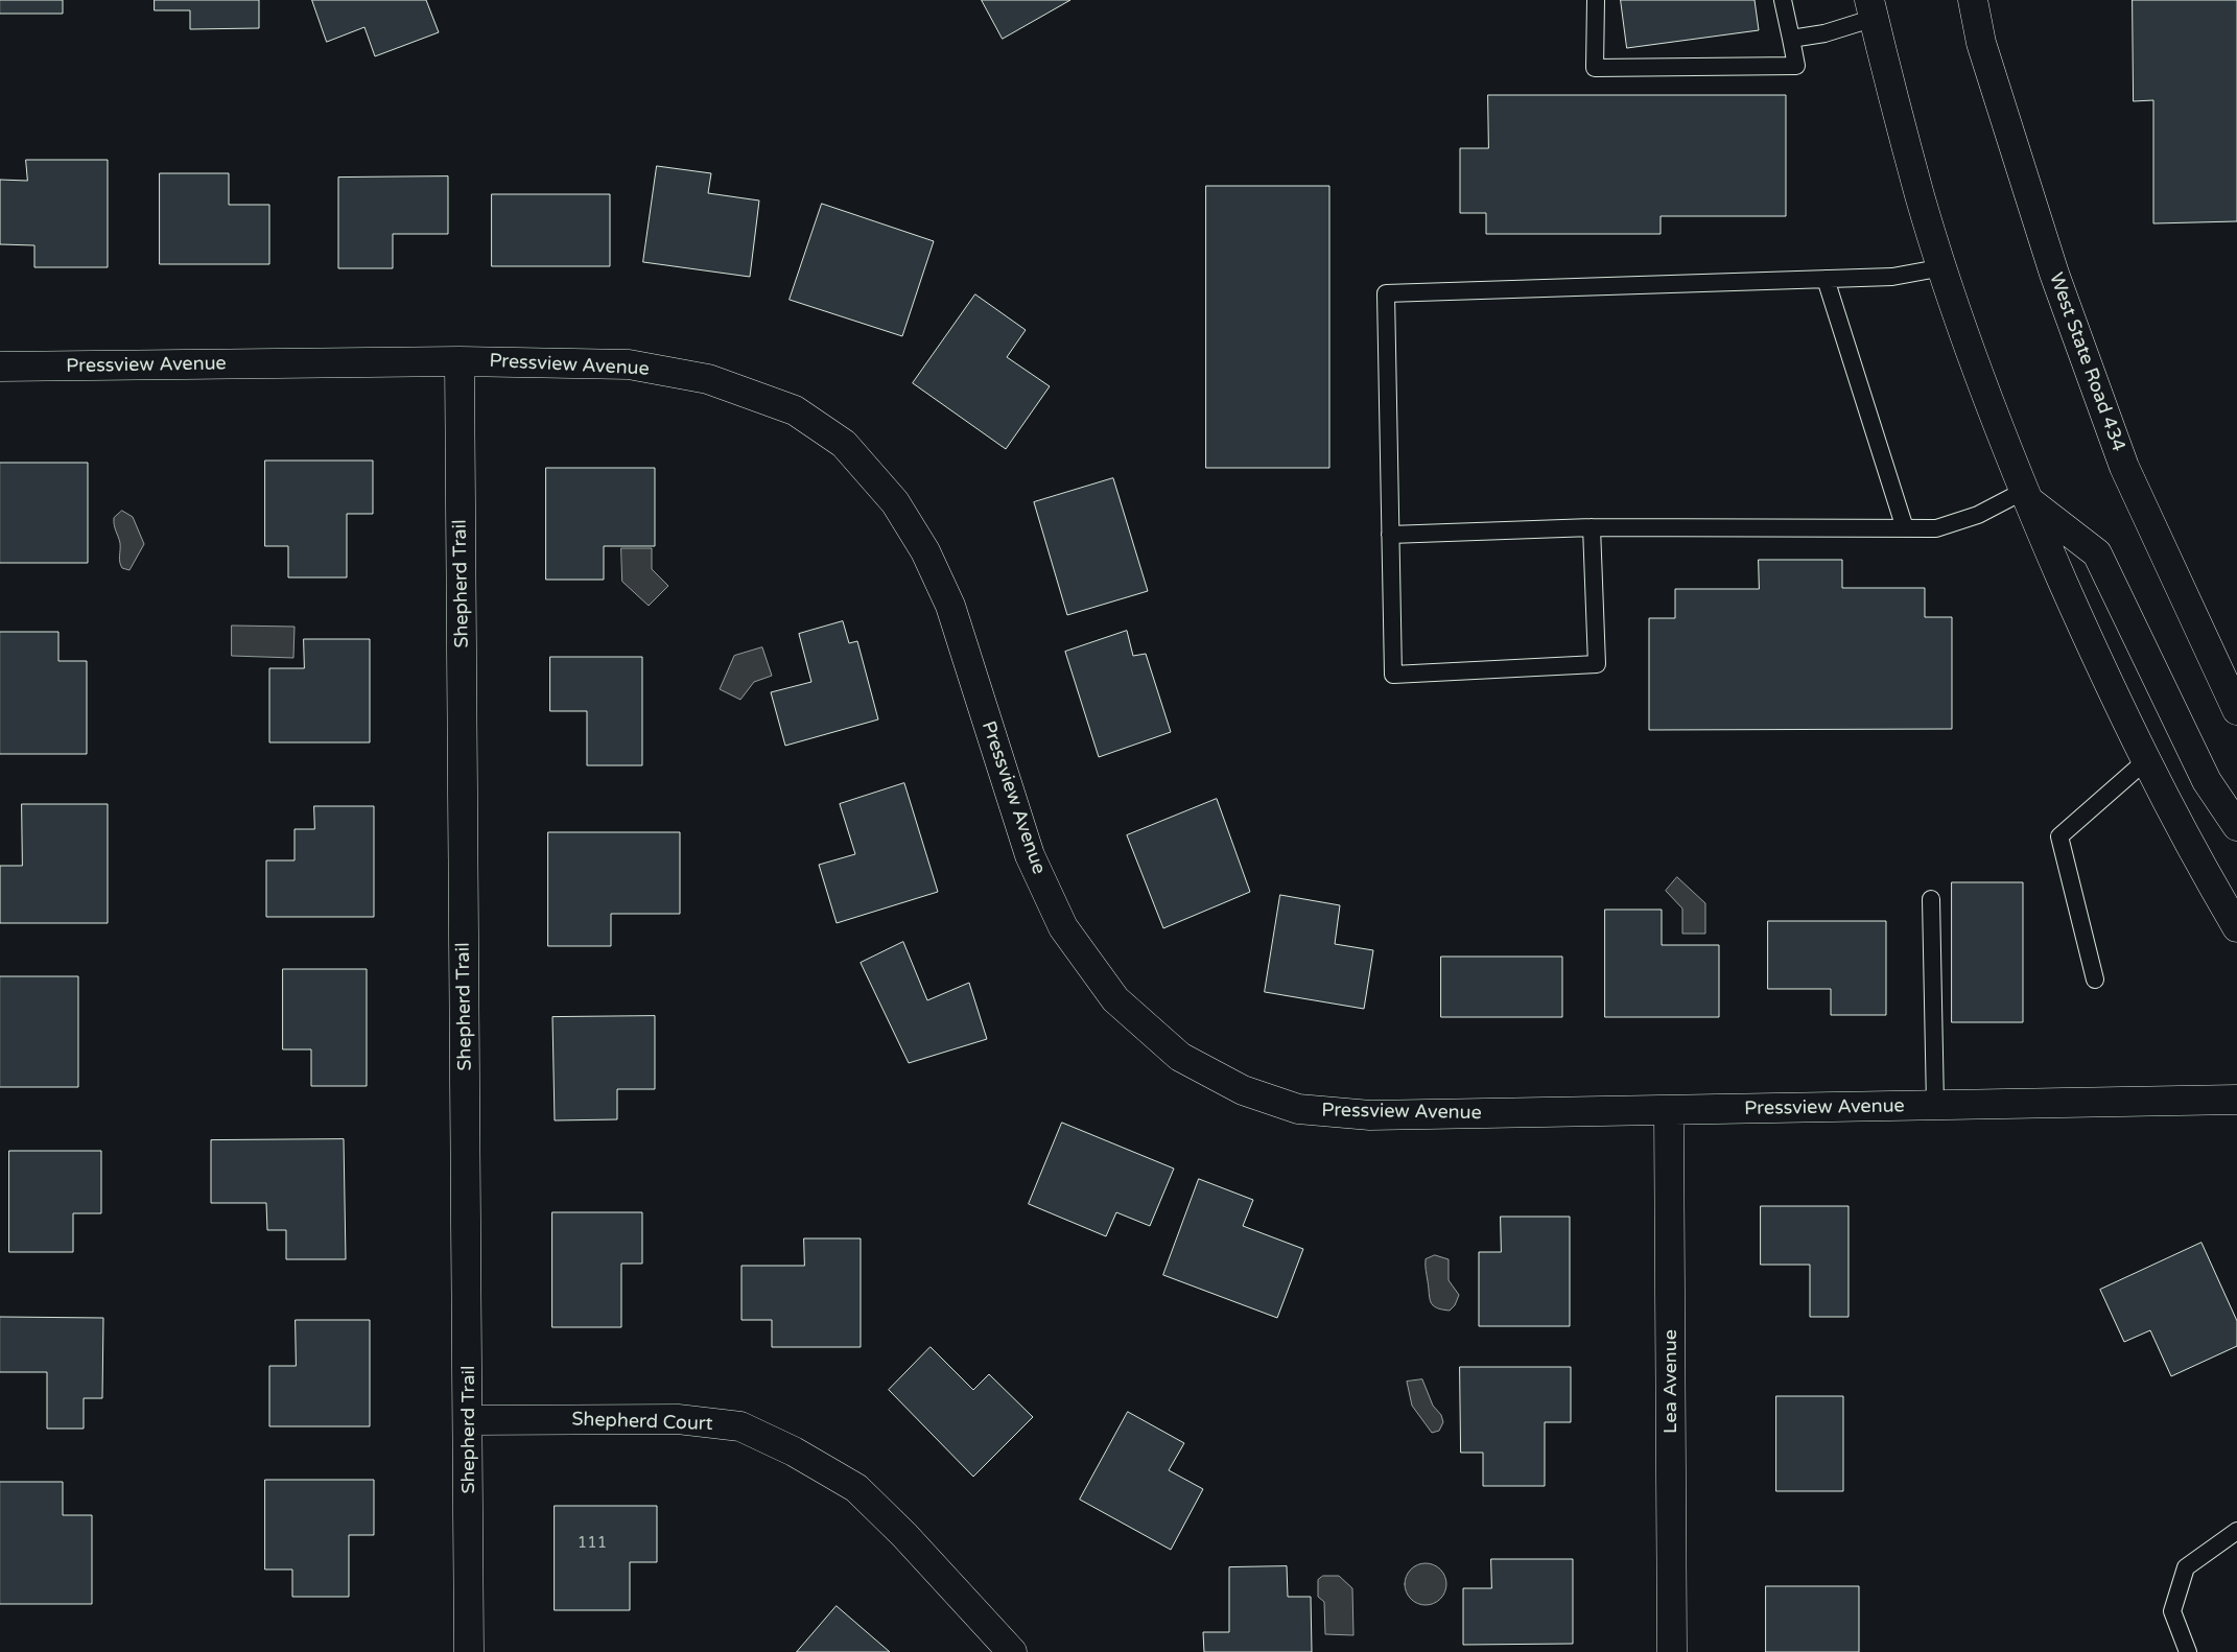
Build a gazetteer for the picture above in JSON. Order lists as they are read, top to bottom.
{
  "streets": {
    "street": [
      "West State Road 434",
      "Pressview Avenue",
      "Shepherd Trail",
      "Lea Avenue",
      "Shepherd Court"
    ]
  },
  "crossings": [
    ["Pressview Avenue", "Shepherd Trail"],
    ["Pressview Avenue", "Lea Avenue"],
    ["Shepherd Trail", "Shepherd Court"]
  ],
  "house_numbers": ["111"]
}
